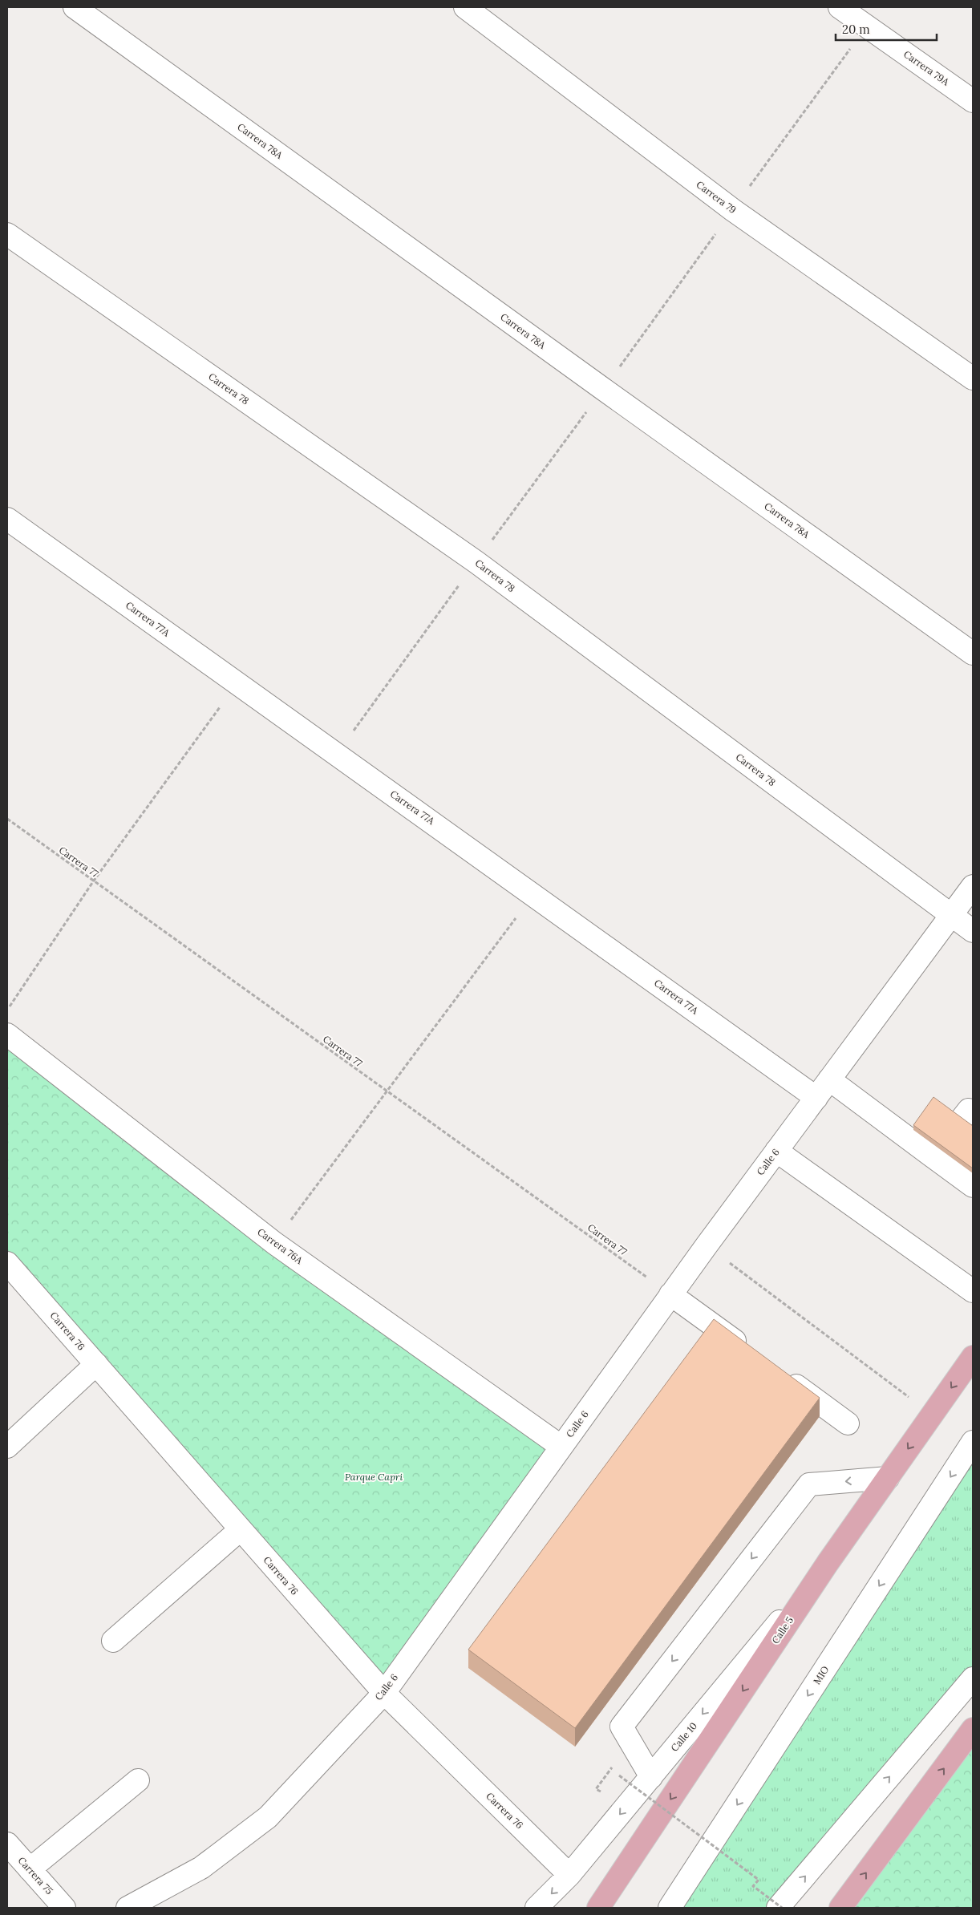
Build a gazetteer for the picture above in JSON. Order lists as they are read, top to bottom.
{
  "streets": {
    "main road": ["Calle 5"],
    "street": [
      "Carrera 79A",
      "Carrera 78A",
      "Carrera 79",
      "Carrera 78",
      "Carrera 77A",
      "Calle 6",
      "Carrera 76A",
      "Carrera 76",
      "MIO",
      "Calle 10",
      "Carrera 75"
    ],
    "path": ["Carrera 77"]
  },
  "crossings": [
    ["Carrera 78", "Calle 6"],
    ["Carrera 77A", "Calle 6"],
    ["Carrera 77", "Calle 6"],
    ["Calle 6", "Carrera 76A"],
    ["Calle 6", "Carrera 76"],
    ["Carrera 76", "Calle 10"],
    ["Calle 5", "Calle 10"]
  ],
  "one_way": ["Calle 5"],
  "parks": ["Parque Capri"],
  "scale_bar": "20 m"
}
